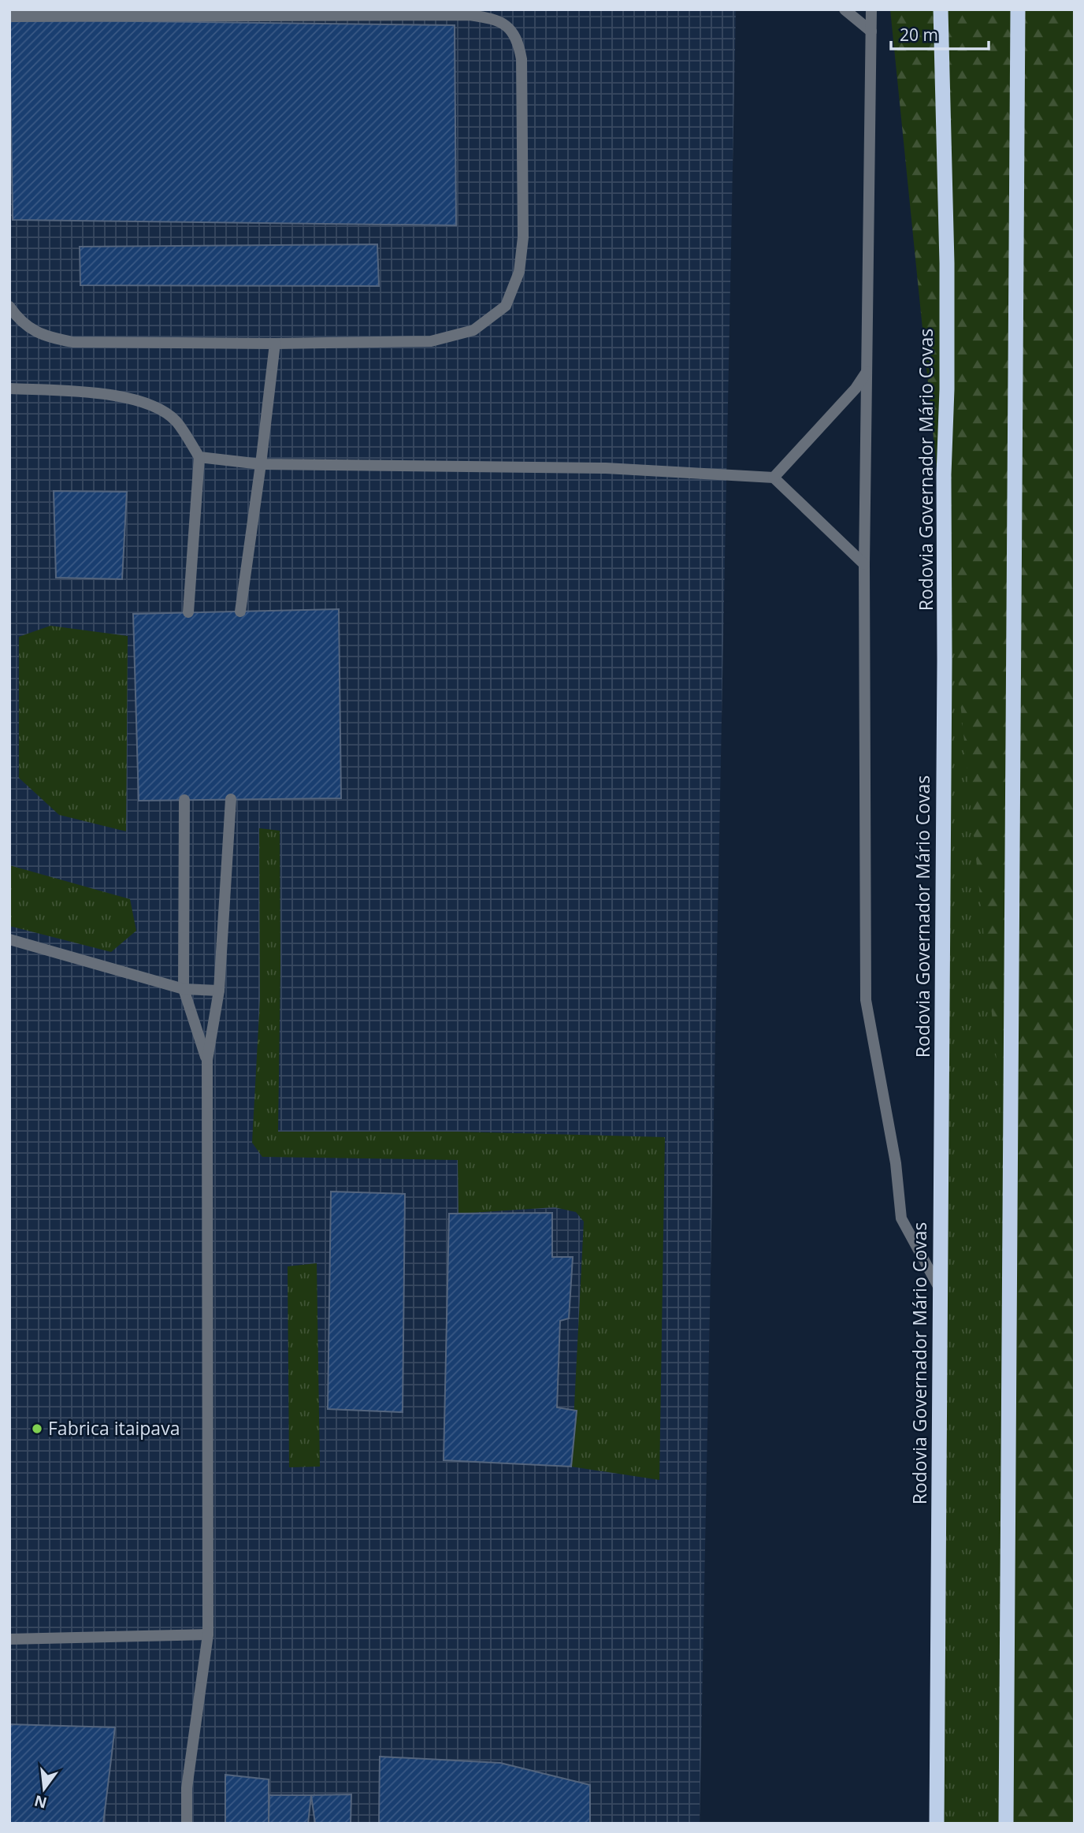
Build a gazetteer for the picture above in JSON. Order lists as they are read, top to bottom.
{
  "streets": {
    "highway": ["Rodovia Governador Mário Covas"]
  },
  "places": ["Fabrica itaipava"],
  "scale_bar": "20 m",
  "north": "bottom"
}
